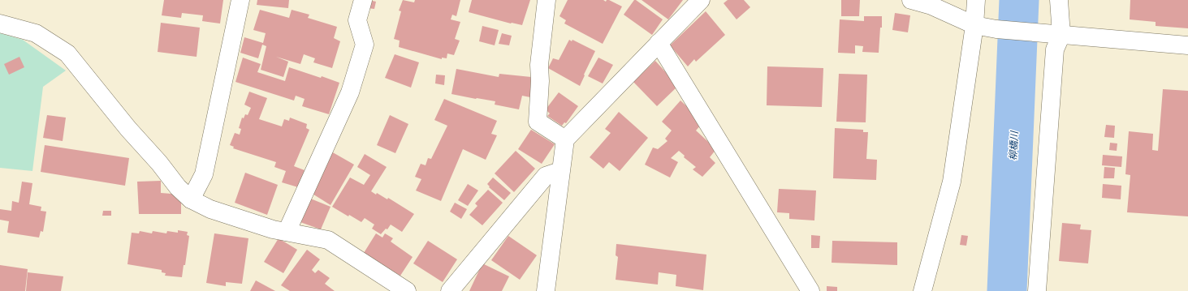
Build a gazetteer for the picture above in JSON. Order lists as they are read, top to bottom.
{
  "water": ["柳橋川"]
}
